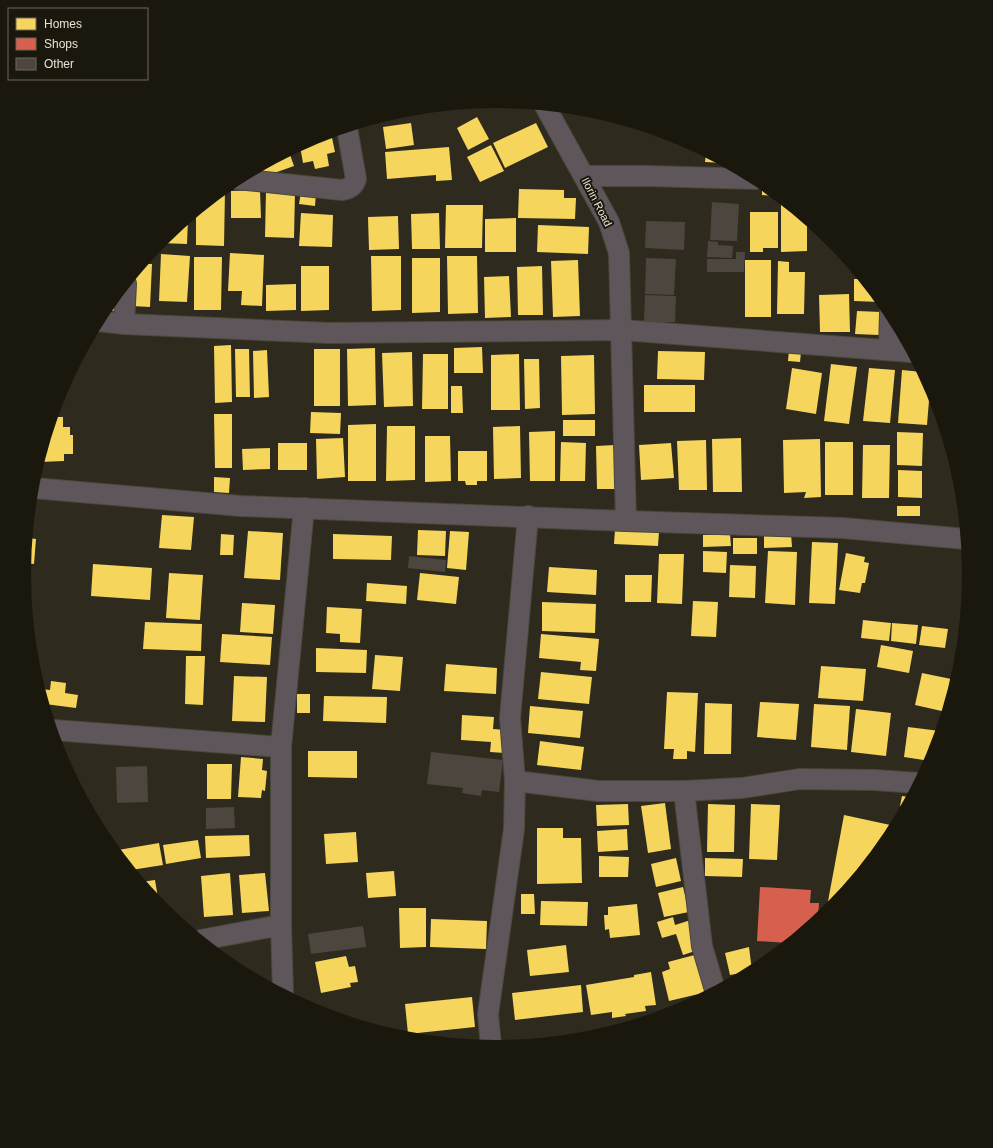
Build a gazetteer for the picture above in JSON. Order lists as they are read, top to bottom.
{
  "streets": {
    "street": ["Ilorin Road"]
  },
  "legend": ["Homes", "Shops", "Other"]
}
